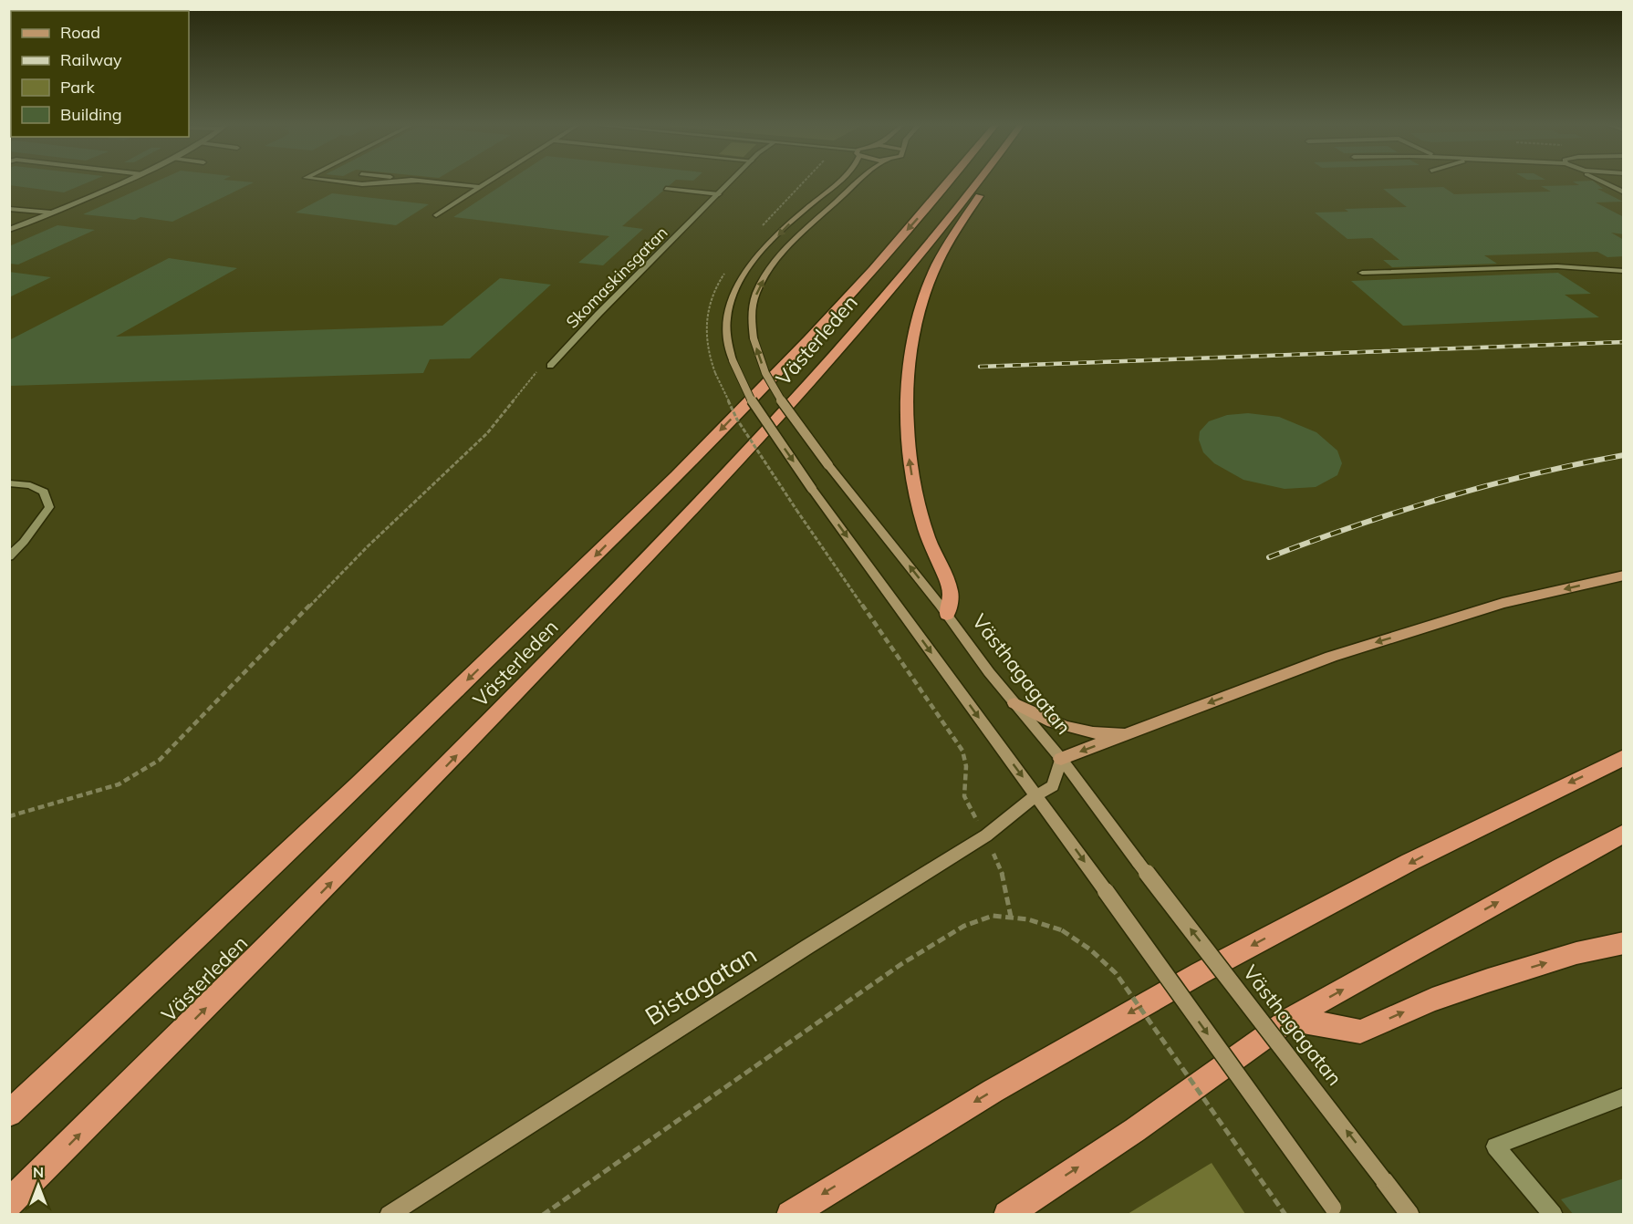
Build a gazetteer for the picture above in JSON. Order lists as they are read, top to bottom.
{
  "streets": {
    "highway": ["Västerleden"],
    "main road": ["Västhagagatan", "Bistagatan"],
    "street": ["Skomaskinsgatan"]
  },
  "crossings": [
    ["Västhagagatan", "Bistagatan"]
  ],
  "legend": [
    "Road",
    "Railway",
    "Park",
    "Building"
  ],
  "north": "top"
}
